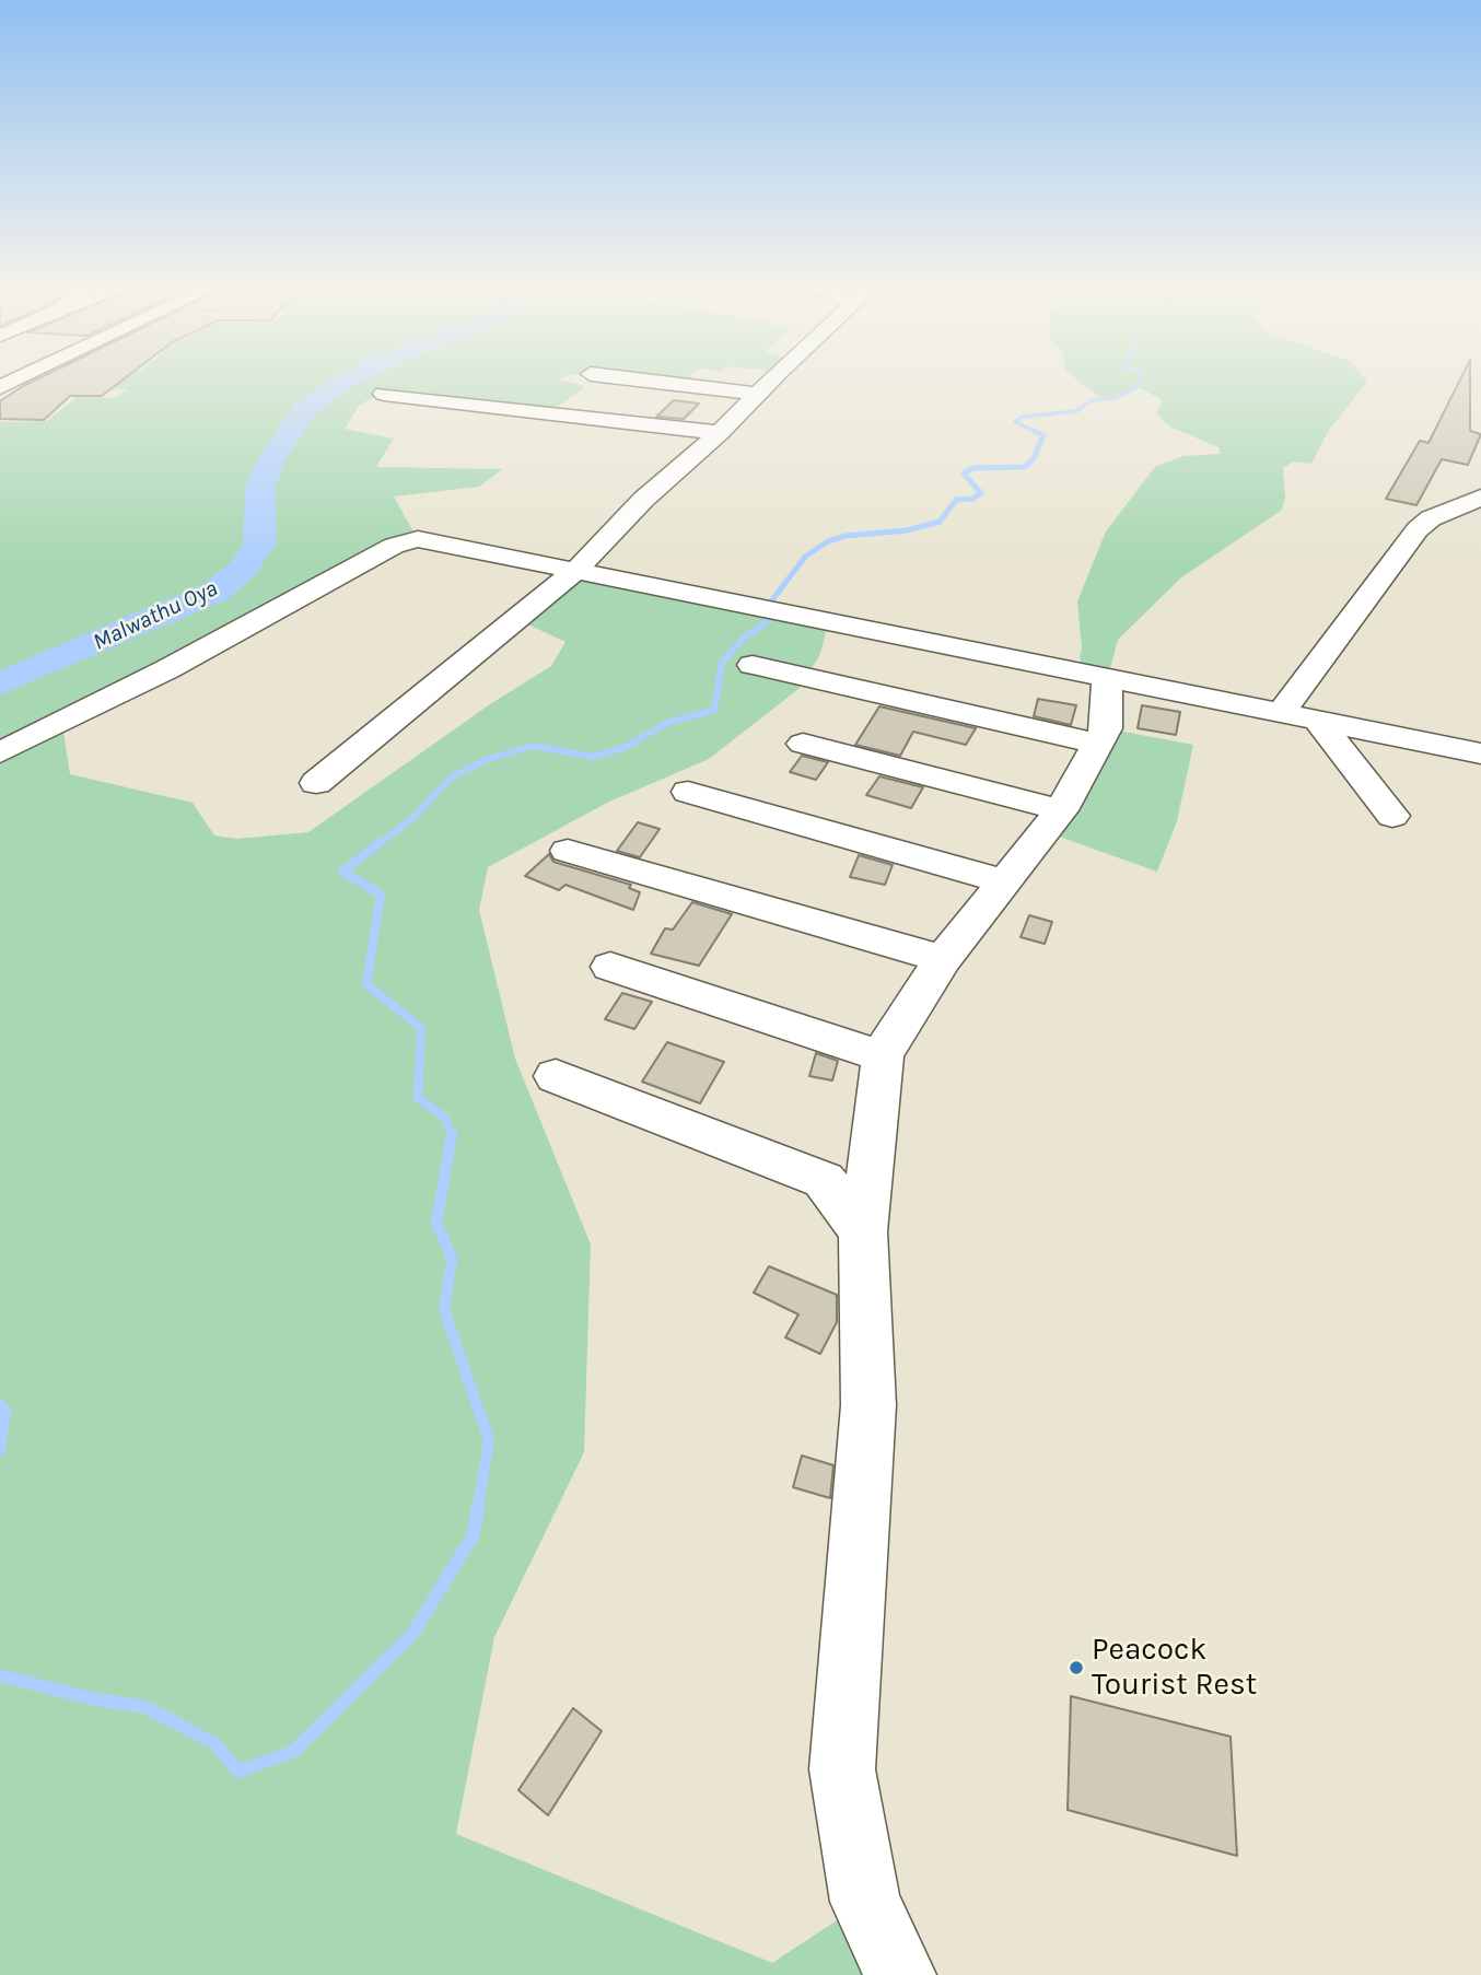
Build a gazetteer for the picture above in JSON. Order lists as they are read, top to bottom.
{
  "water": ["Malwathu Oya"],
  "places": ["Peacock Tourist Rest"]
}
